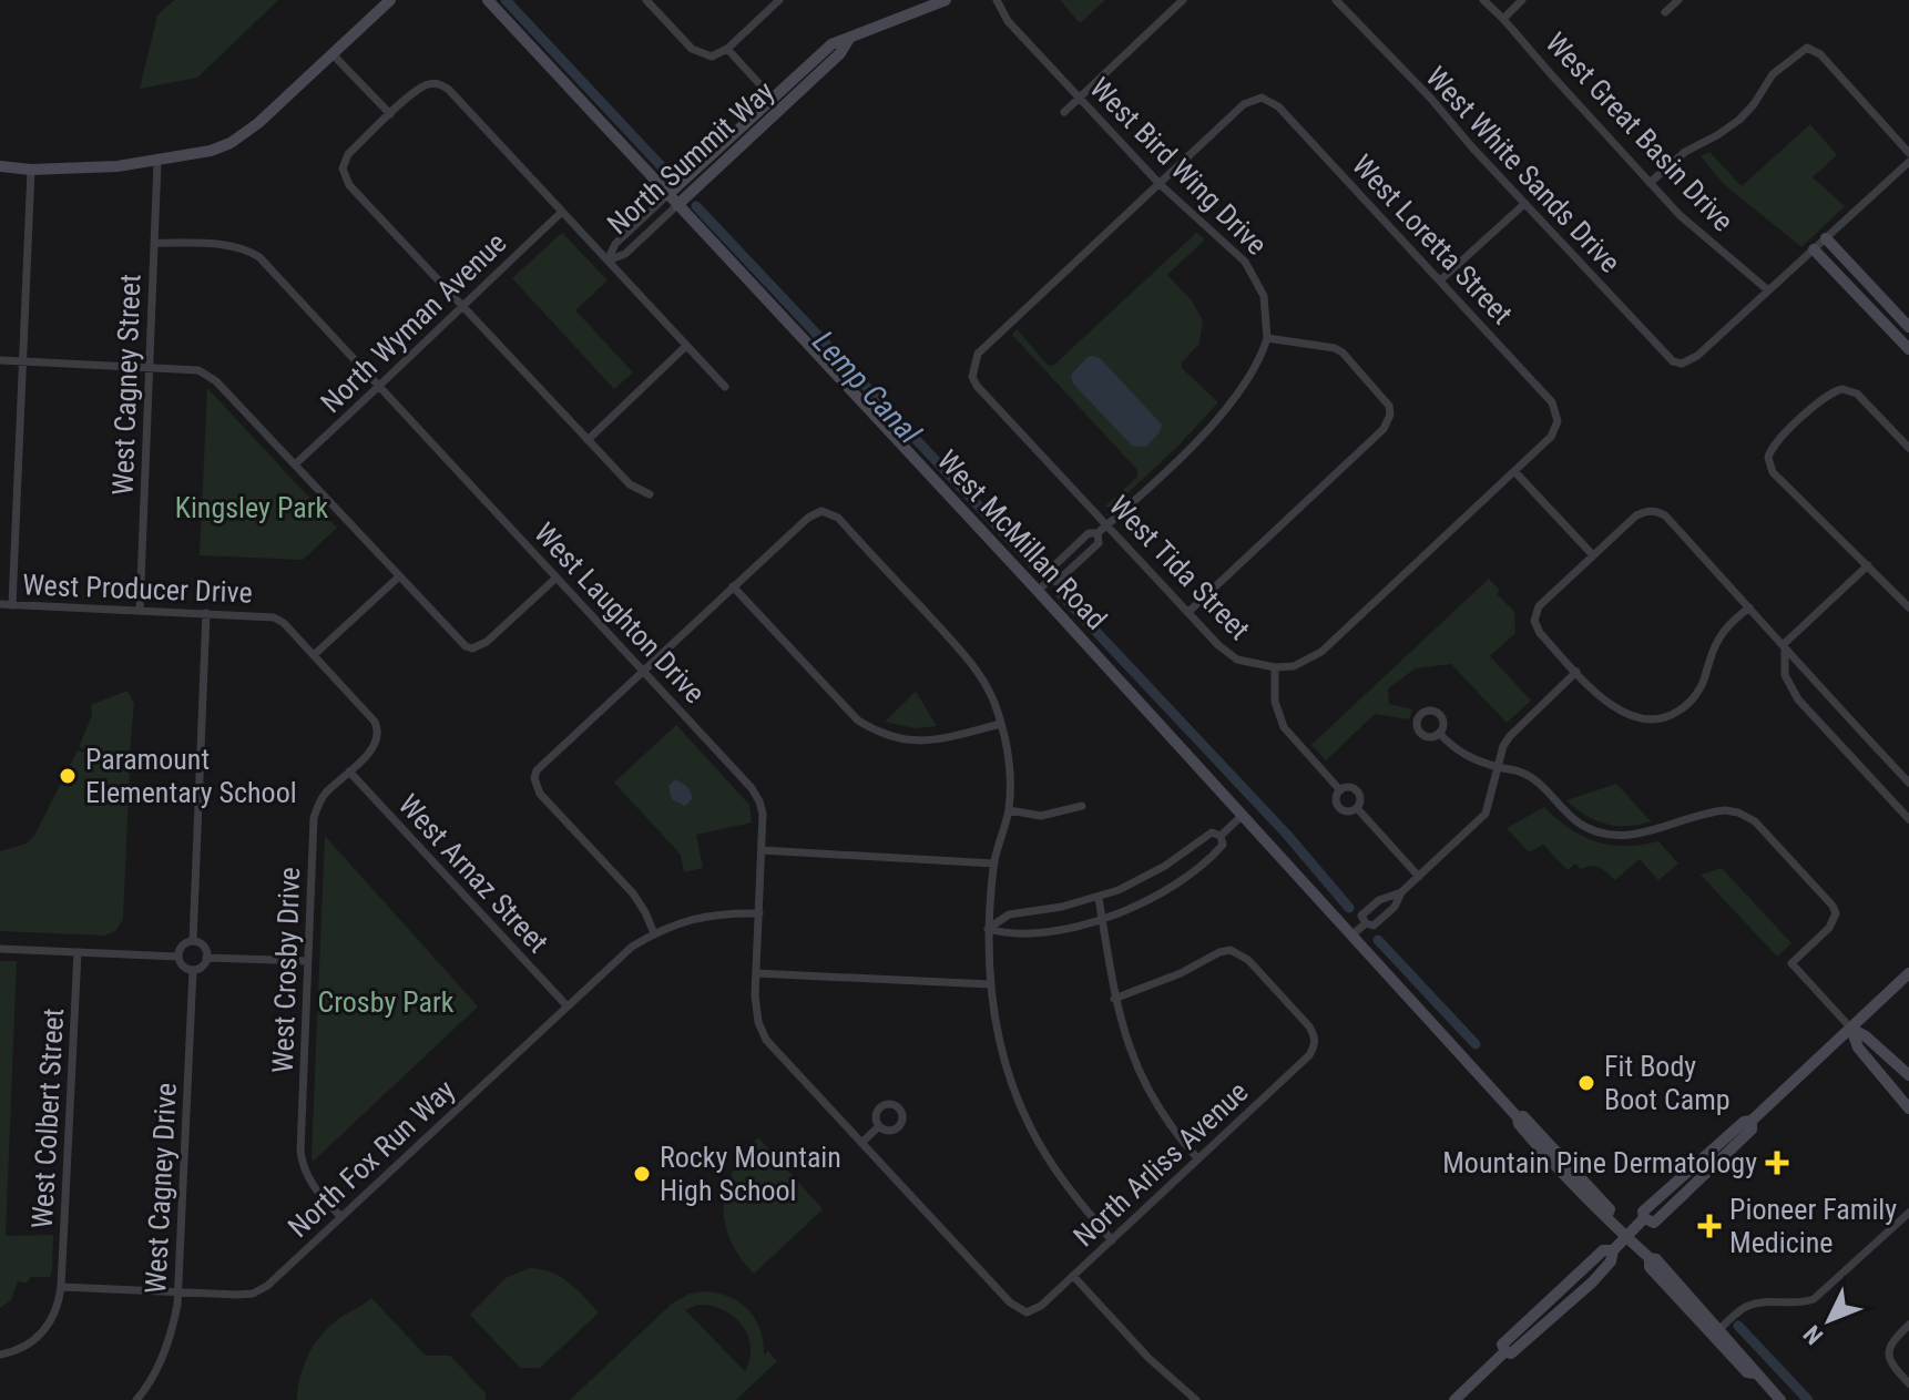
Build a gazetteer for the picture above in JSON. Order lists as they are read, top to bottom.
{
  "streets": {
    "main road": ["North Summit Way", "West McMillan Road"],
    "street": [
      "West Great Basin Drive",
      "West Bird Wing Drive",
      "West White Sands Drive",
      "West Loretta Street",
      "North Wyman Avenue",
      "West Cagney Street",
      "West Tida Street",
      "West Producer Drive",
      "West Laughton Drive",
      "West Arnaz Street",
      "West Crosby Drive",
      "West Colbert Street",
      "North Fox Run Way",
      "North Arliss Avenue",
      "West Cagney Drive"
    ]
  },
  "crossings": [
    ["West Great Basin Drive", "West White Sands Drive"],
    ["North Summit Way", "West McMillan Road"],
    ["West Bird Wing Drive", "West Loretta Street"],
    ["West Bird Wing Drive", "West Tida Street"],
    ["West Loretta Street", "West Tida Street"],
    ["North Wyman Avenue", "West Laughton Drive"],
    ["West Cagney Street", "West Producer Drive"],
    ["West Cagney Street", "West Laughton Drive"],
    ["West Producer Drive", "West Crosby Drive"],
    ["West Laughton Drive", "North Fox Run Way"],
    ["West Laughton Drive", "North Arliss Avenue"],
    ["West Arnaz Street", "West Crosby Drive"],
    ["West Arnaz Street", "North Fox Run Way"],
    ["West Crosby Drive", "North Fox Run Way"],
    ["West Colbert Street", "North Fox Run Way"],
    ["North Fox Run Way", "West Cagney Drive"]
  ],
  "water": ["Lemp Canal"],
  "parks": ["Kingsley Park", "Crosby Park"],
  "places": {
    "other": ["Paramount Elementary School", "Fit Body Boot Camp", "Rocky Mountain High School"],
    "health": ["Mountain Pine Dermatology", "Pioneer Family Medicine"]
  },
  "north": "bottom left"
}
